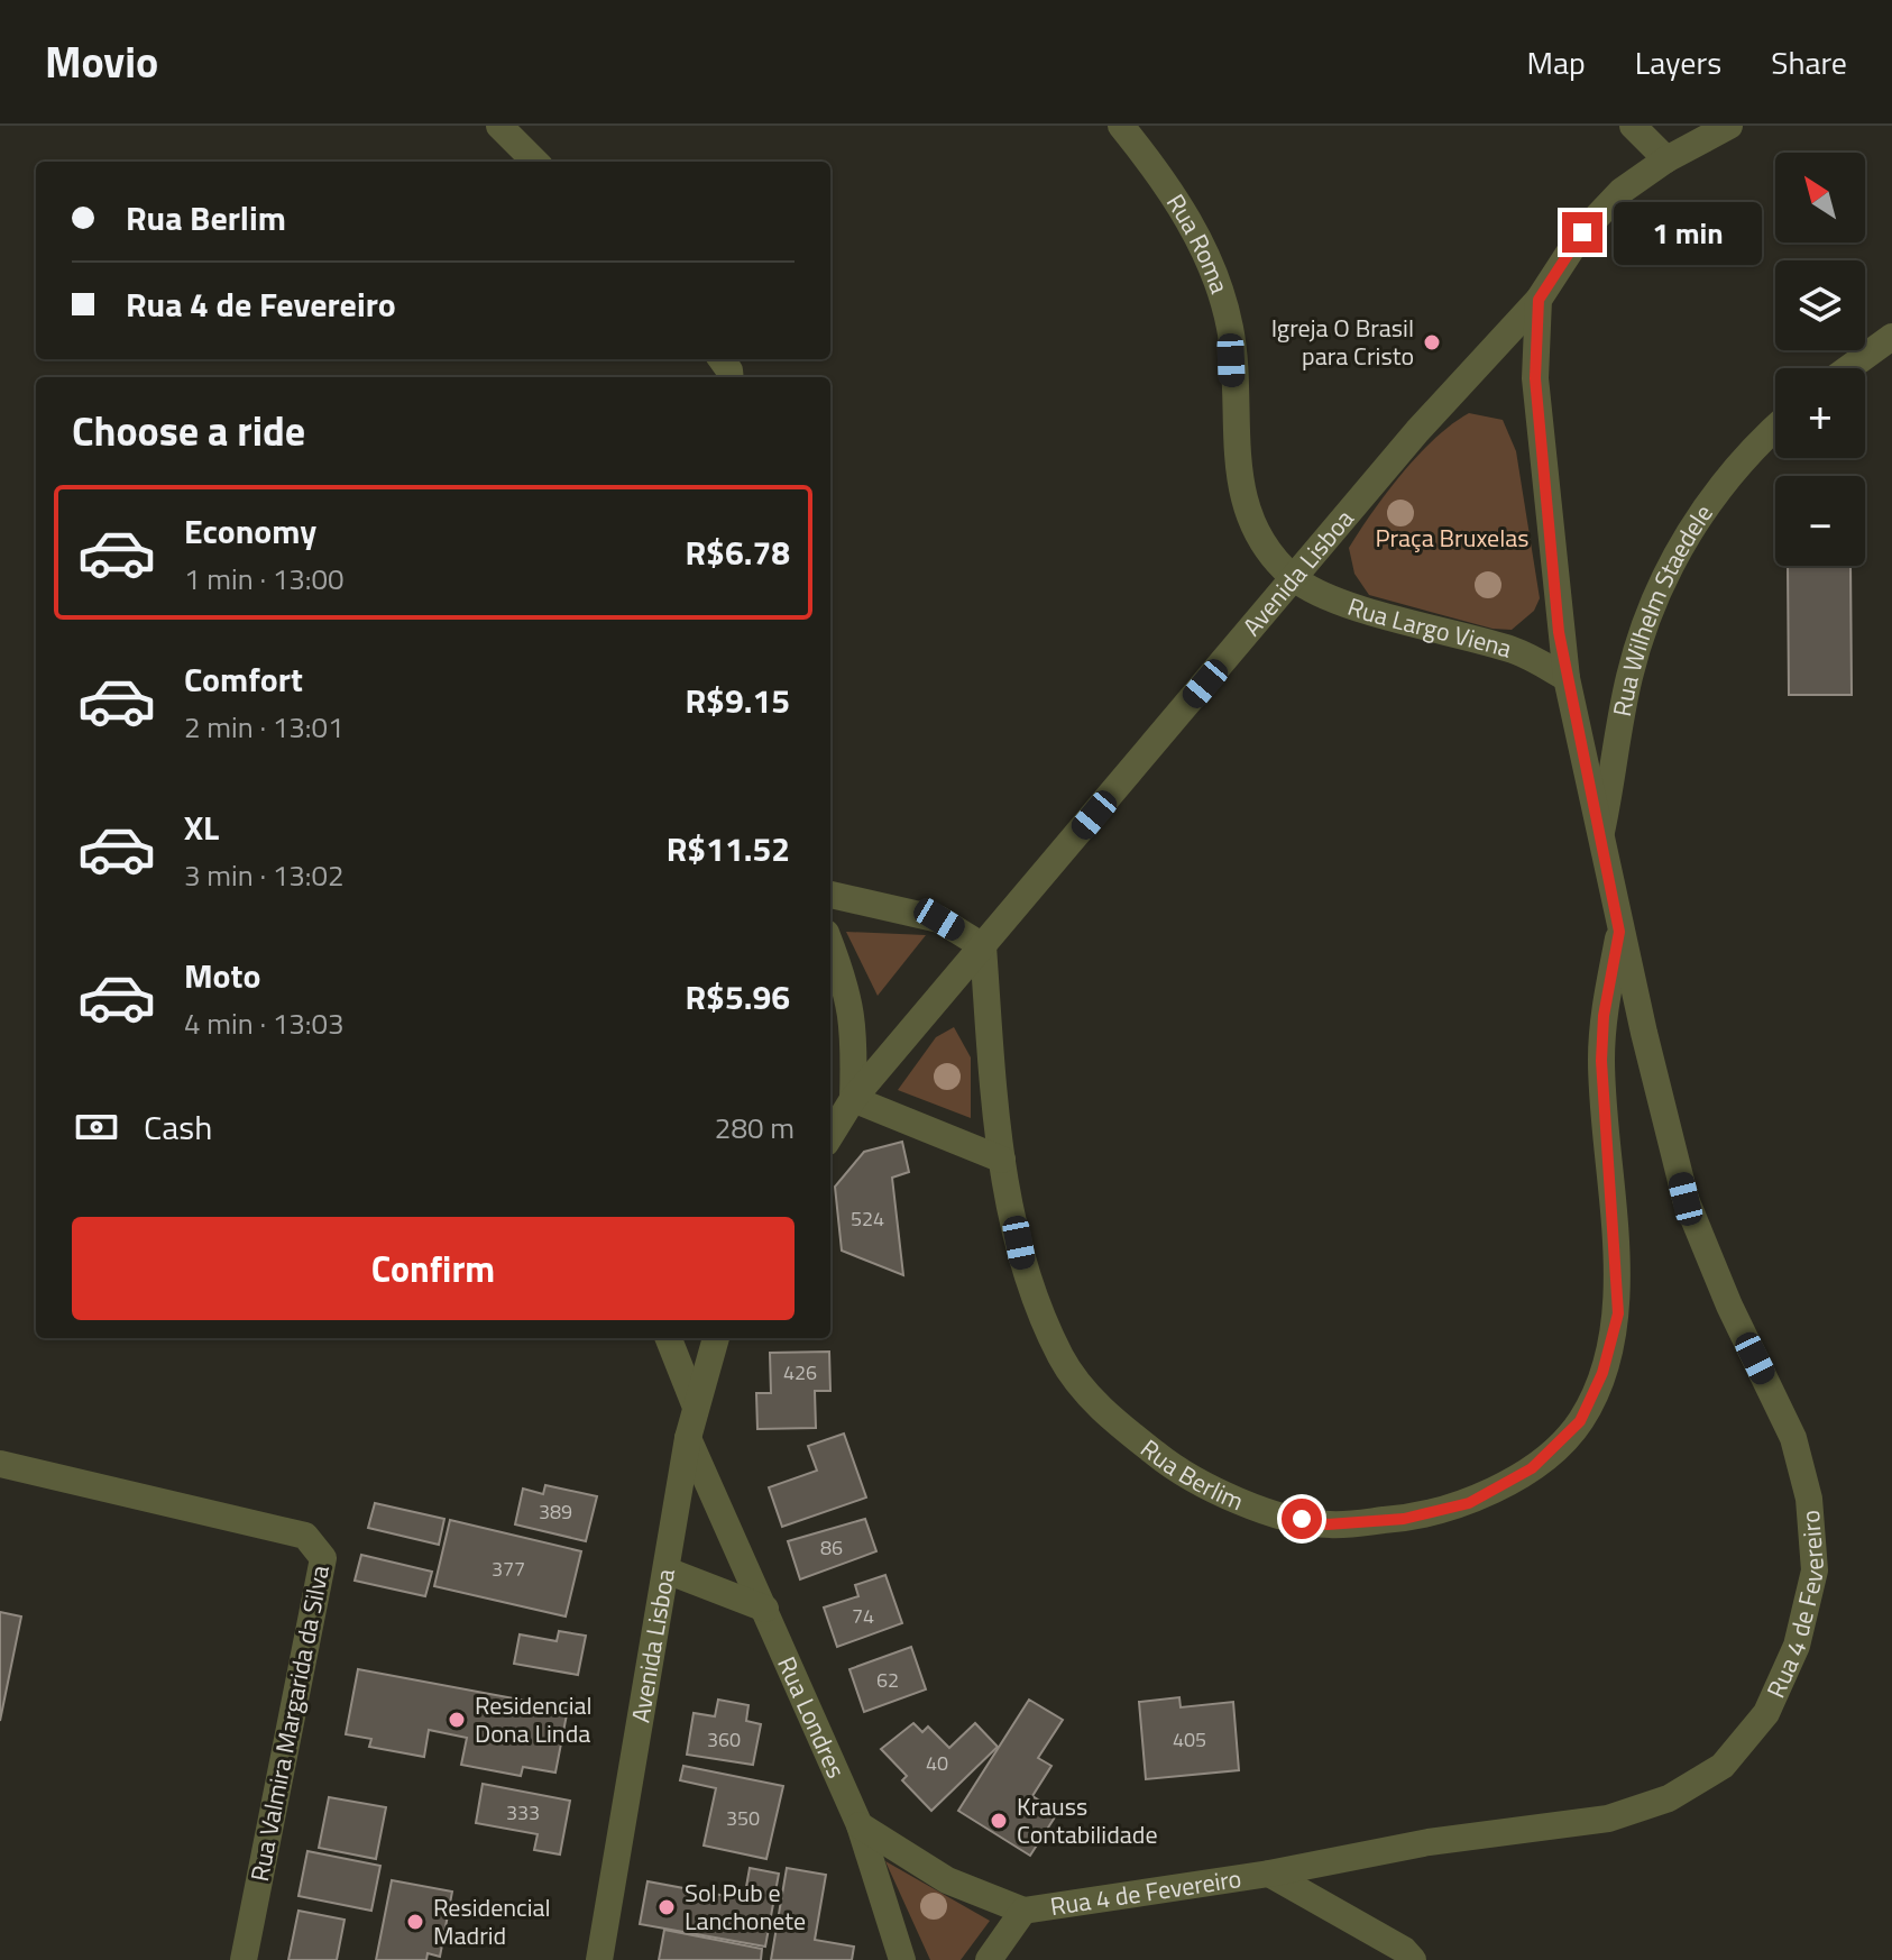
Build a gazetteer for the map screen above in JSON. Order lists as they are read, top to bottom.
{
  "streets": {
    "street": [
      "Rua Roma",
      "Avenida Lisboa",
      "Rua Wilhelm Staedele",
      "Rua Largo Viena",
      "Rua Berlim",
      "Rua 4 de Fevereiro",
      "Rua Londres",
      "Rua Valmira Margarida da Silva"
    ]
  },
  "crossings": [
    ["Rua Roma", "Avenida Lisboa"],
    ["Rua Roma", "Rua Largo Viena"],
    ["Avenida Lisboa", "Rua Largo Viena"],
    ["Avenida Lisboa", "Rua Berlim"],
    ["Avenida Lisboa", "Rua 4 de Fevereiro"],
    ["Avenida Lisboa", "Rua Londres"],
    ["Rua Wilhelm Staedele", "Rua 4 de Fevereiro"],
    ["Rua Largo Viena", "Rua 4 de Fevereiro"],
    ["Rua Berlim", "Rua 4 de Fevereiro"]
  ],
  "parks": ["Praça Bruxelas"],
  "places": [
    "Igreja O Brasil para Cristo",
    "Residencial Dona Linda",
    "Krauss Contabilidade",
    "Sol Pub e Lanchonete",
    "Residencial Madrid"
  ],
  "house_numbers": [
    "524",
    "426",
    "389",
    "86",
    "377",
    "74",
    "62",
    "360",
    "405",
    "40",
    "333",
    "350"
  ],
  "north": "top left",
  "page": {
    "header": "Movio",
    "nav": ["Map", "Layers", "Share"],
    "map_buttons": ["+", "−"],
    "banner": ["Rua Berlim", "Rua 4 de Fevereiro"],
    "bubble": "1 min",
    "heading": "Choose a ride",
    "list": [
      {
        "name": "Economy",
        "note": "1 min · 13:00",
        "value": "R$6.78"
      },
      {
        "name": "Comfort",
        "note": "2 min · 13:01",
        "value": "R$9.15"
      },
      {
        "name": "XL",
        "note": "3 min · 13:02",
        "value": "R$11.52"
      },
      {
        "name": "Moto",
        "note": "4 min · 13:03",
        "value": "R$5.96"
      }
    ],
    "pay": ["Cash", "280 m"],
    "buttons": "Confirm"
  }
}
